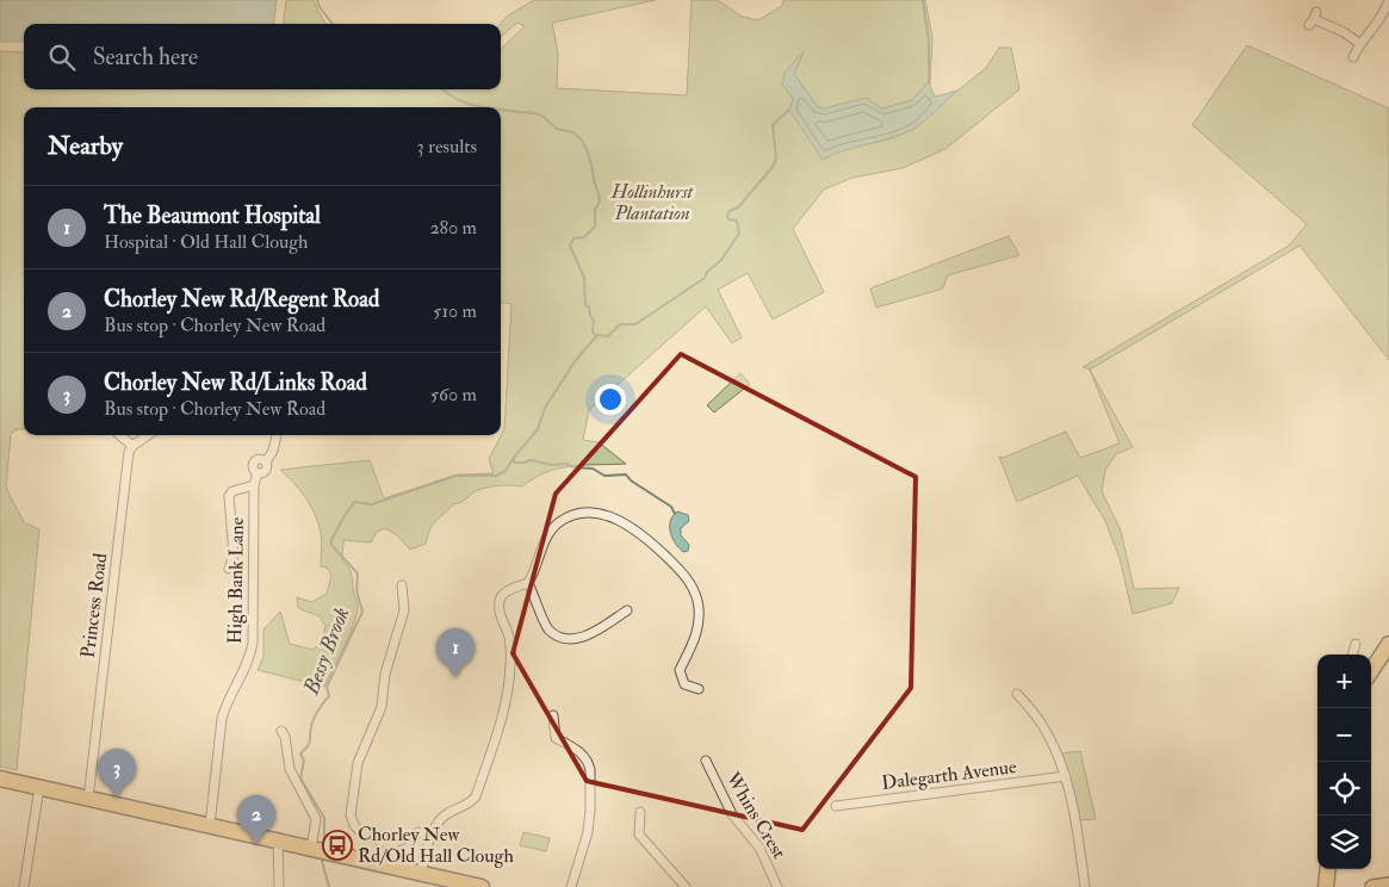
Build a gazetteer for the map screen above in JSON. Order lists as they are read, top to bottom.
{
  "streets": {
    "street": [
      "High Bank Lane",
      "Princess Road",
      "Dalegarth Avenue",
      "Whins Crest"
    ]
  },
  "water": ["Bessy Brook"],
  "parks": ["Hollinhurst Plantation"],
  "places": {
    "bus stop": ["Chorley New Rd/Old Hall Clough"]
  },
  "page": {
    "search": "Search here",
    "heading": ["Nearby", "3 results"],
    "list": [
      {
        "mark": "1",
        "name": "The Beaumont Hospital",
        "note": "Hospital · Old Hall Clough",
        "value": "280 m"
      },
      {
        "mark": "2",
        "name": "Chorley New Rd/Regent Road",
        "note": "Bus stop · Chorley New Road",
        "value": "510 m"
      },
      {
        "mark": "3",
        "name": "Chorley New Rd/Links Road",
        "note": "Bus stop · Chorley New Road",
        "value": "560 m"
      }
    ],
    "pins": ["1", "3", "2"],
    "map_buttons": ["+", "−"]
  }
}
